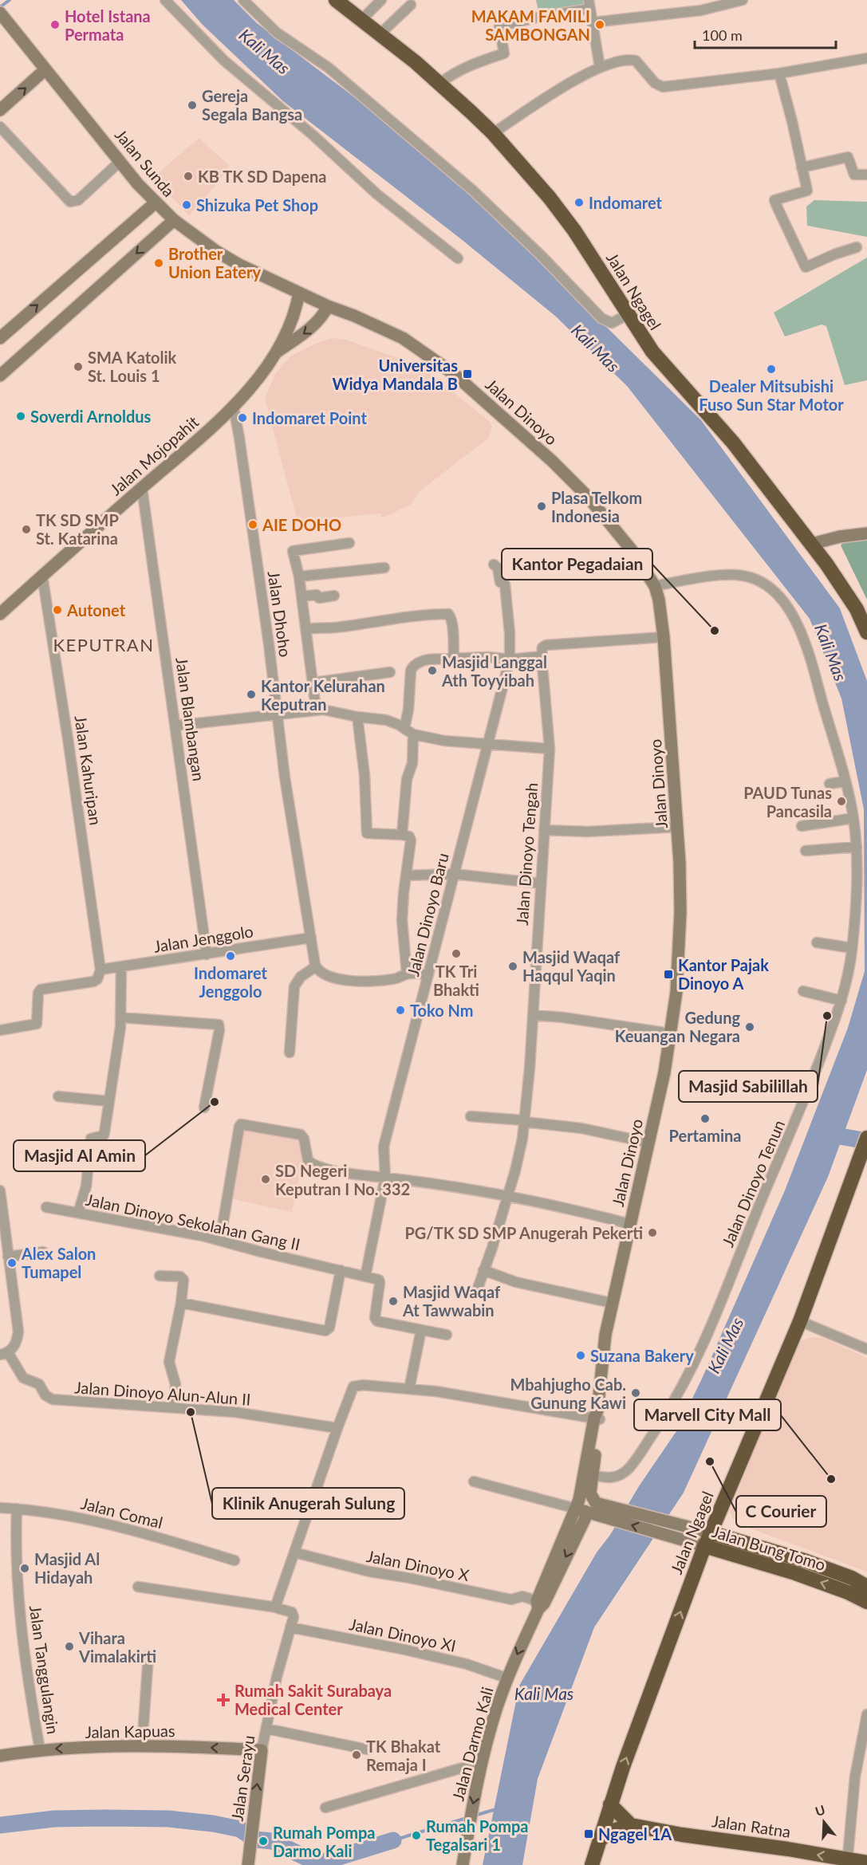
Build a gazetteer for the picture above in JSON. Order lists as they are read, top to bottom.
{
  "streets": {
    "highway": ["Jalan Ngagel", "Jalan Bung Tomo", "Jalan Ratna"],
    "main road": [
      "Jalan Sunda",
      "Jalan Dinoyo",
      "Jalan Mojopahit",
      "Jalan Kapuas",
      "Jalan Darmo Kali",
      "Jalan Serayu"
    ],
    "street": [
      "Jalan Dhoho",
      "Jalan Blambangan",
      "Jalan Kahuripan",
      "Jalan Dinoyo Tengah",
      "Jalan Dinoyo Baru",
      "Jalan Jenggolo",
      "Jalan Dinoyo Tenun",
      "Jalan Dinoyo Sekolahan Gang II",
      "Jalan Dinoyo Alun-Alun II",
      "Jalan Comal",
      "Jalan Dinoyo X",
      "Jalan Dinoyo XI",
      "Jalan Tanggulangin"
    ]
  },
  "crossings": [
    ["Jalan Sunda", "Jalan Dinoyo"],
    ["Jalan Sunda", "Jalan Mojopahit"],
    ["Jalan Ngagel", "Jalan Bung Tomo"],
    ["Jalan Dinoyo", "Jalan Mojopahit"],
    ["Jalan Dinoyo", "Jalan Dinoyo Tenun"],
    ["Jalan Dinoyo", "Jalan Bung Tomo"],
    ["Jalan Dinoyo", "Jalan Darmo Kali"],
    ["Jalan Mojopahit", "Jalan Dhoho"],
    ["Jalan Mojopahit", "Jalan Blambangan"],
    ["Jalan Mojopahit", "Jalan Kahuripan"],
    ["Jalan Dhoho", "Jalan Jenggolo"],
    ["Jalan Blambangan", "Jalan Jenggolo"],
    ["Jalan Kahuripan", "Jalan Jenggolo"],
    ["Jalan Dinoyo Baru", "Jalan Dinoyo Sekolahan Gang II"],
    ["Jalan Comal", "Jalan Tanggulangin"],
    ["Jalan Bung Tomo", "Jalan Darmo Kali"],
    ["Jalan Dinoyo X", "Jalan Darmo Kali"],
    ["Jalan Dinoyo XI", "Jalan Darmo Kali"],
    ["Jalan Dinoyo XI", "Jalan Serayu"],
    ["Jalan Tanggulangin", "Jalan Kapuas"],
    ["Jalan Kapuas", "Jalan Serayu"]
  ],
  "one_way": ["Jalan Kapuas", "Jalan Serayu", "Jalan Ratna"],
  "districts": ["KEPUTRAN"],
  "water": ["Kali Mas"],
  "places": {
    "other": [
      "Hotel Istana Permata",
      "MAKAM FAMILI SAMBONGAN",
      "Gereja Segala Bangsa",
      "KB TK SD Dapena",
      "Indomaret",
      "Shizuka Pet Shop",
      "Brother Union Eatery",
      "SMA Katolik St. Louis 1",
      "Dealer Mitsubishi Fuso Sun Star Motor",
      "Soverdi Arnoldus",
      "Indomaret Point",
      "Plasa Telkom Indonesia",
      "AIE DOHO",
      "TK SD SMP St. Katarina",
      "Autonet",
      "Kantor Pegadaian",
      "Masjid Langgal Ath Toyyibah",
      "Kantor Kelurahan Keputran",
      "PAUD Tunas Pancasila",
      "TK Tri Bhakti",
      "Indomaret Jenggolo",
      "Masjid Waqaf Haqqul Yaqin",
      "Toko Nm",
      "Masjid Sabilillah",
      "Gedung Keuangan Negara",
      "Masjid Al Amin",
      "Pertamina",
      "SD Negeri Keputran I No. 332",
      "PG/TK SD SMP Anugerah Pekerti",
      "Alex Salon Tumapel",
      "Masjid Waqaf At Tawwabin",
      "Suzana Bakery",
      "Mbahjugho Cab. Gunung Kawi",
      "Klinik Anugerah Sulung",
      "C Courier",
      "Marvell City Mall",
      "Masjid Al Hidayah",
      "Vihara Vimalakirti",
      "TK Bhakat Remaja I",
      "Rumah Pompa Tegalsari 1",
      "Rumah Pompa Darmo Kali"
    ],
    "transit": ["Universitas Widya Mandala B", "Kantor Pajak Dinoyo A", "Ngagel 1A"],
    "health": ["Rumah Sakit Surabaya Medical Center"]
  },
  "scale_bar": "100 m",
  "north": "top"
}
